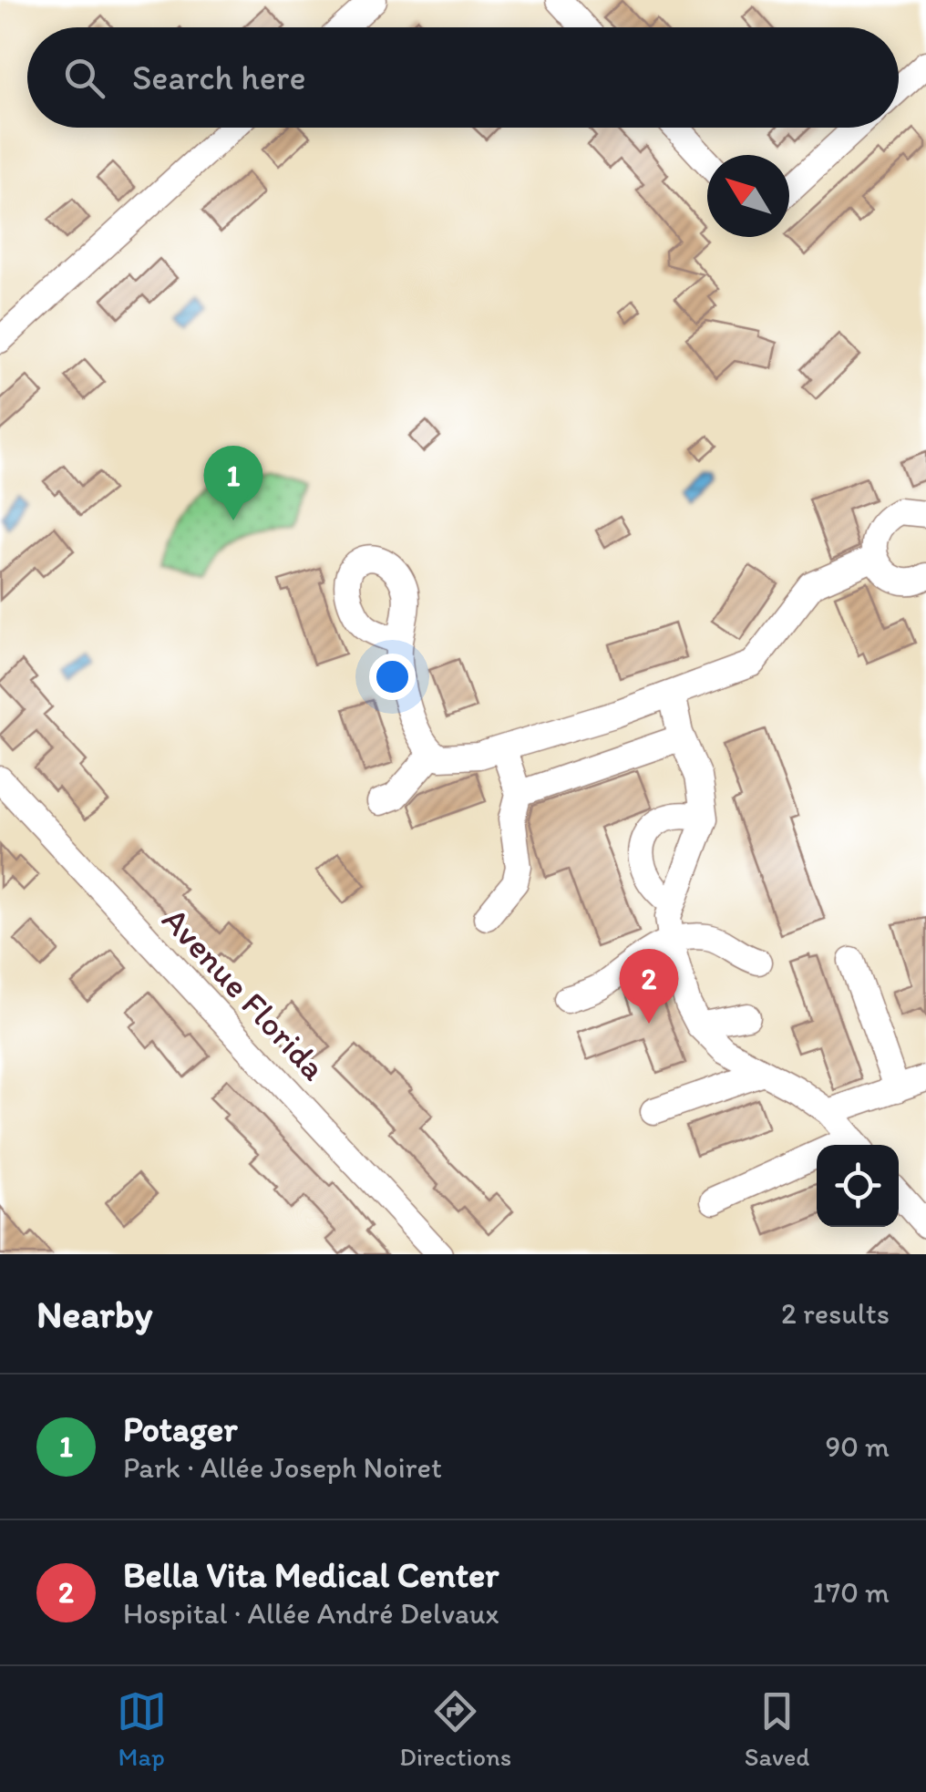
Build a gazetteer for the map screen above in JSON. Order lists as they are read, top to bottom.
{
  "streets": {
    "street": ["Avenue Florida"]
  },
  "north": "top left",
  "page": {
    "search": "Search here",
    "pins": ["1", "2"],
    "heading": ["Nearby", "2 results"],
    "list": [
      {
        "mark": "1",
        "name": "Potager",
        "note": "Park · Allée Joseph Noiret",
        "value": "90 m"
      },
      {
        "mark": "2",
        "name": "Bella Vita Medical Center",
        "note": "Hospital · Allée André Delvaux",
        "value": "170 m"
      }
    ],
    "nav": ["Map", "Directions", "Saved"]
  }
}
